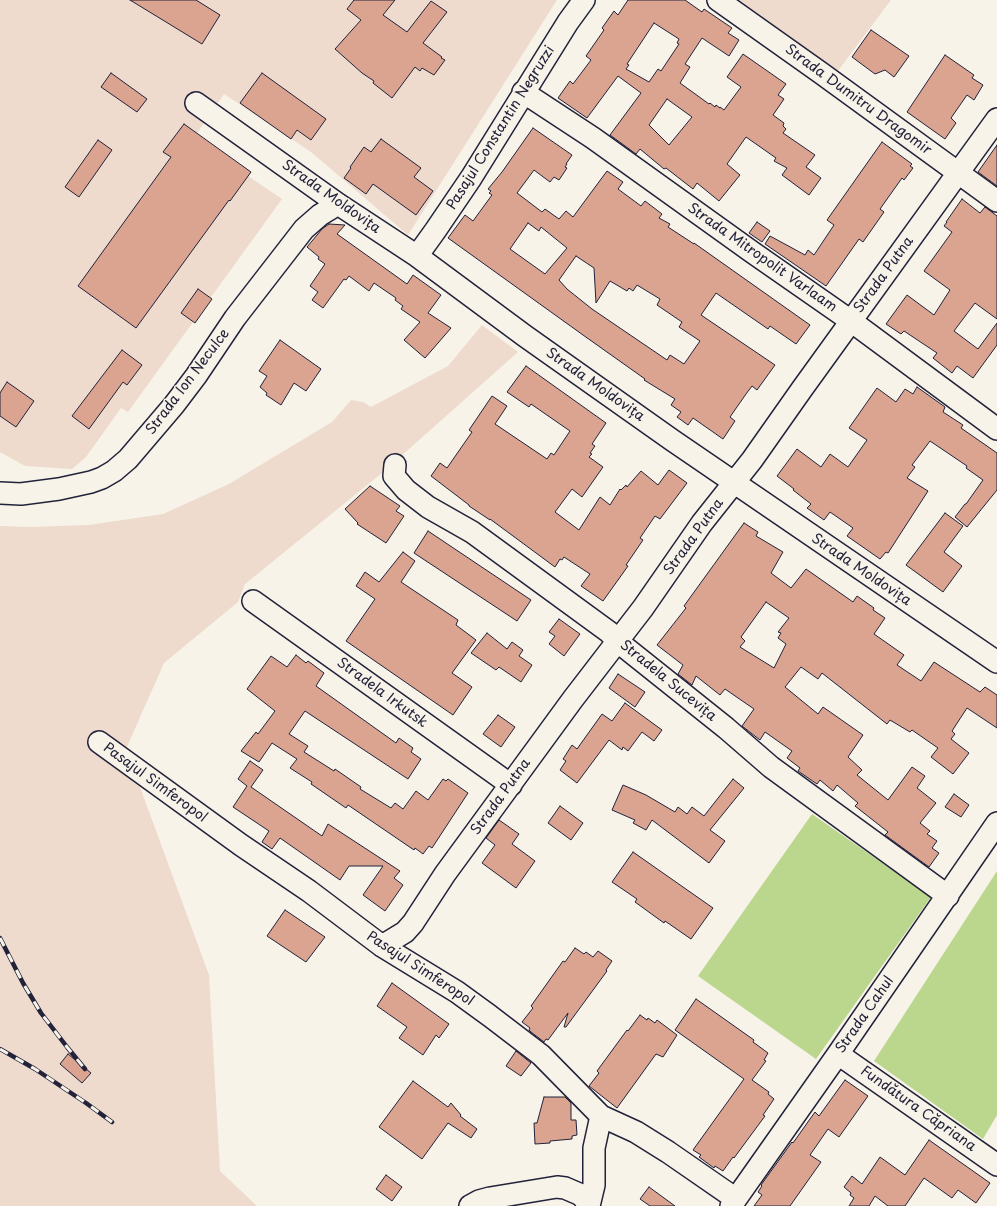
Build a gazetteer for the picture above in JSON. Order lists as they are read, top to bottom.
{
  "streets": {
    "street": [
      "Strada Dumitru Dragomir",
      "Pasajul Constantin Negruzzi",
      "Strada Moldovița",
      "Strada Mitropolit Varlaam",
      "Strada Putna",
      "Strada Ion Neculce",
      "Stradela Sucevița",
      "Stradela Irkutsk",
      "Pasajul Simferopol",
      "Strada Cahul",
      "Fundătura Căpriana"
    ]
  },
  "crossings": [
    ["Strada Dumitru Dragomir", "Strada Putna"],
    ["Pasajul Constantin Negruzzi", "Strada Moldovița"],
    ["Pasajul Constantin Negruzzi", "Strada Mitropolit Varlaam"],
    ["Strada Moldovița", "Strada Putna"],
    ["Strada Moldovița", "Strada Ion Neculce"],
    ["Strada Mitropolit Varlaam", "Strada Putna"],
    ["Strada Putna", "Stradela Sucevița"],
    ["Strada Putna", "Stradela Irkutsk"],
    ["Strada Putna", "Pasajul Simferopol"],
    ["Stradela Sucevița", "Strada Cahul"],
    ["Pasajul Simferopol", "Strada Cahul"],
    ["Strada Cahul", "Fundătura Căpriana"]
  ]
}
